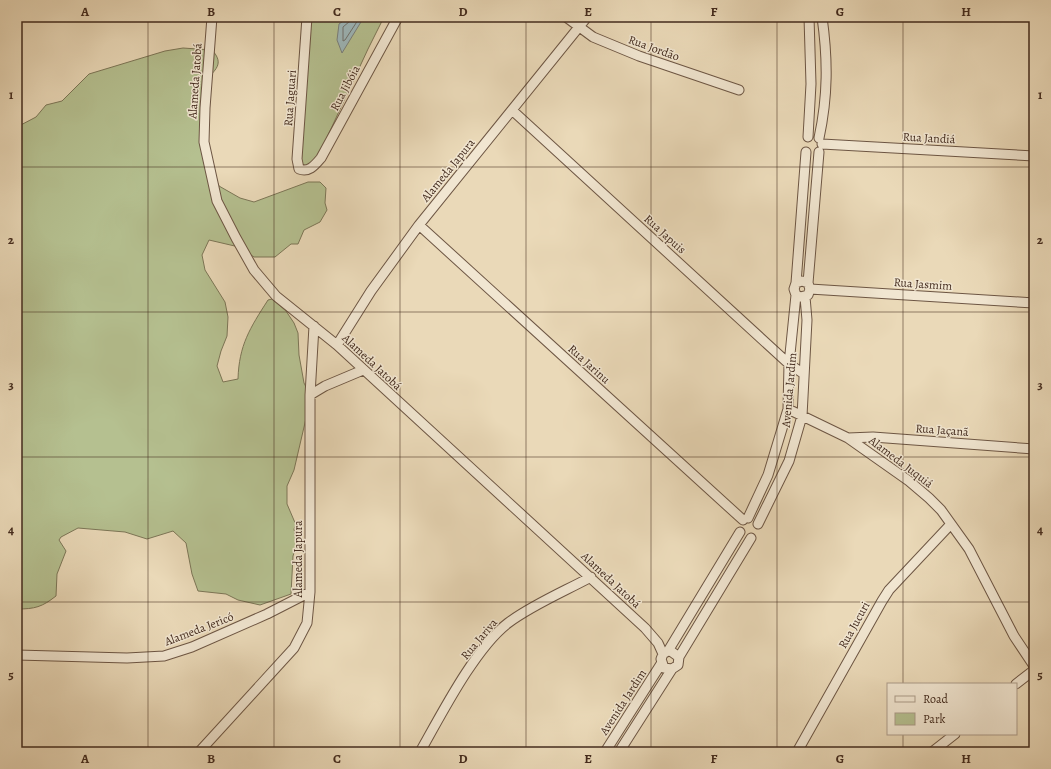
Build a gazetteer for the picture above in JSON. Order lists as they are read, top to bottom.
{
  "streets": {
    "street": [
      "Rua Jordão",
      "Alameda Jatobá",
      "Rua Jibóia",
      "Rua Jaguari",
      "Rua Jandiá",
      "Alameda Japura",
      "Rua Japuis",
      "Rua Jasmim",
      "Rua Jarinu",
      "Avenida Jardim",
      "Rua Jaçanã",
      "Alameda Juquiá",
      "Rua Jucuri",
      "Alameda Jericó",
      "Rua Jariva"
    ]
  },
  "crossings": [
    ["Rua Jordão", "Alameda Japura"],
    ["Alameda Jatobá", "Alameda Japura"],
    ["Alameda Jatobá", "Avenida Jardim"],
    ["Alameda Jatobá", "Rua Jariva"],
    ["Rua Jibóia", "Rua Jaguari"],
    ["Rua Jandiá", "Avenida Jardim"],
    ["Alameda Japura", "Rua Japuis"],
    ["Alameda Japura", "Rua Jarinu"],
    ["Alameda Japura", "Alameda Jericó"],
    ["Rua Japuis", "Avenida Jardim"],
    ["Rua Jasmim", "Avenida Jardim"],
    ["Rua Jarinu", "Avenida Jardim"],
    ["Avenida Jardim", "Alameda Juquiá"],
    ["Rua Jaçanã", "Alameda Juquiá"],
    ["Alameda Juquiá", "Rua Jucuri"]
  ],
  "legend": ["Road", "Park"],
  "grid": {
    "columns": [
      "A",
      "B",
      "C",
      "D",
      "E",
      "F",
      "G",
      "H"
    ],
    "rows": [
      "1",
      "2",
      "3",
      "4",
      "5"
    ]
  }
}
